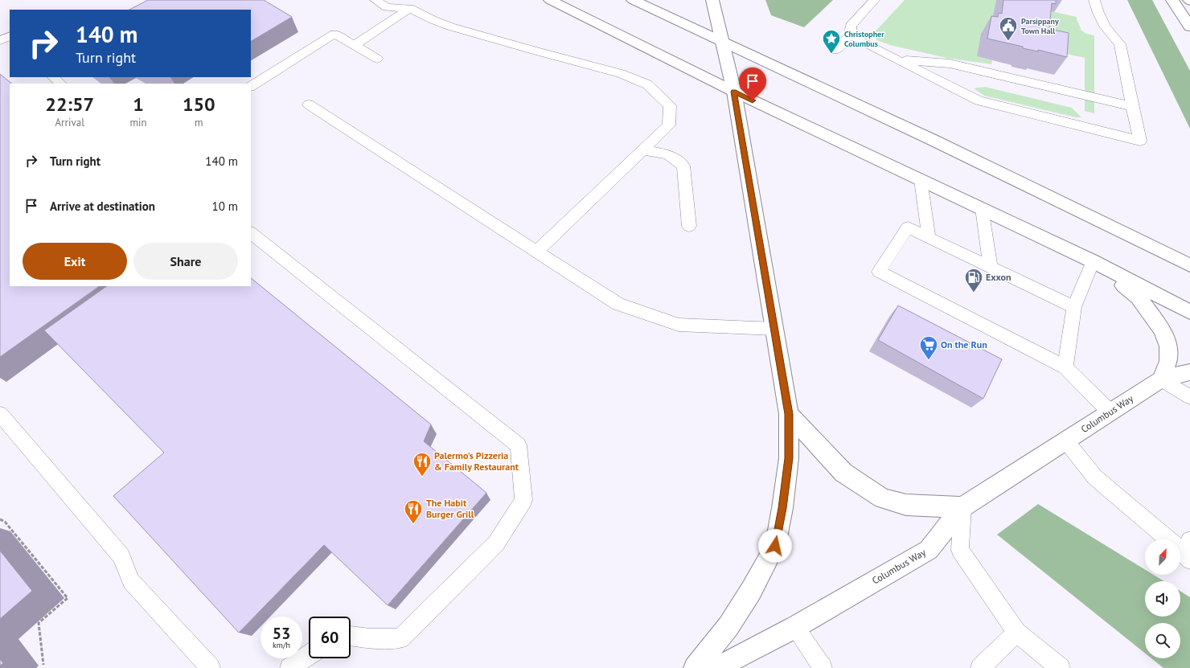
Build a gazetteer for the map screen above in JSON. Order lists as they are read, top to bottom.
{
  "streets": {
    "main road": ["Columbus Way"]
  },
  "places": {
    "public building": ["Parsippany Town Hall"],
    "place": ["Christopher Columbus"],
    "fuel station": ["Exxon"],
    "supermarket": ["On the Run"],
    "restaurant": ["Palermo's Pizzeria & Family Restaurant", "The Habit Burger Grill"]
  },
  "north": "top right",
  "page": {
    "turn": ["140 m", "Turn right"],
    "eta": [
      "22:57",
      "Arrival",
      "1",
      "min",
      "150",
      "m"
    ],
    "list": [
      {
        "name": "Turn right",
        "value": "140 m"
      },
      {
        "name": "Arrive at destination",
        "value": "10 m"
      }
    ],
    "buttons": ["Exit", "Share"],
    "speed": "53 km/h",
    "limit": "60"
  }
}
